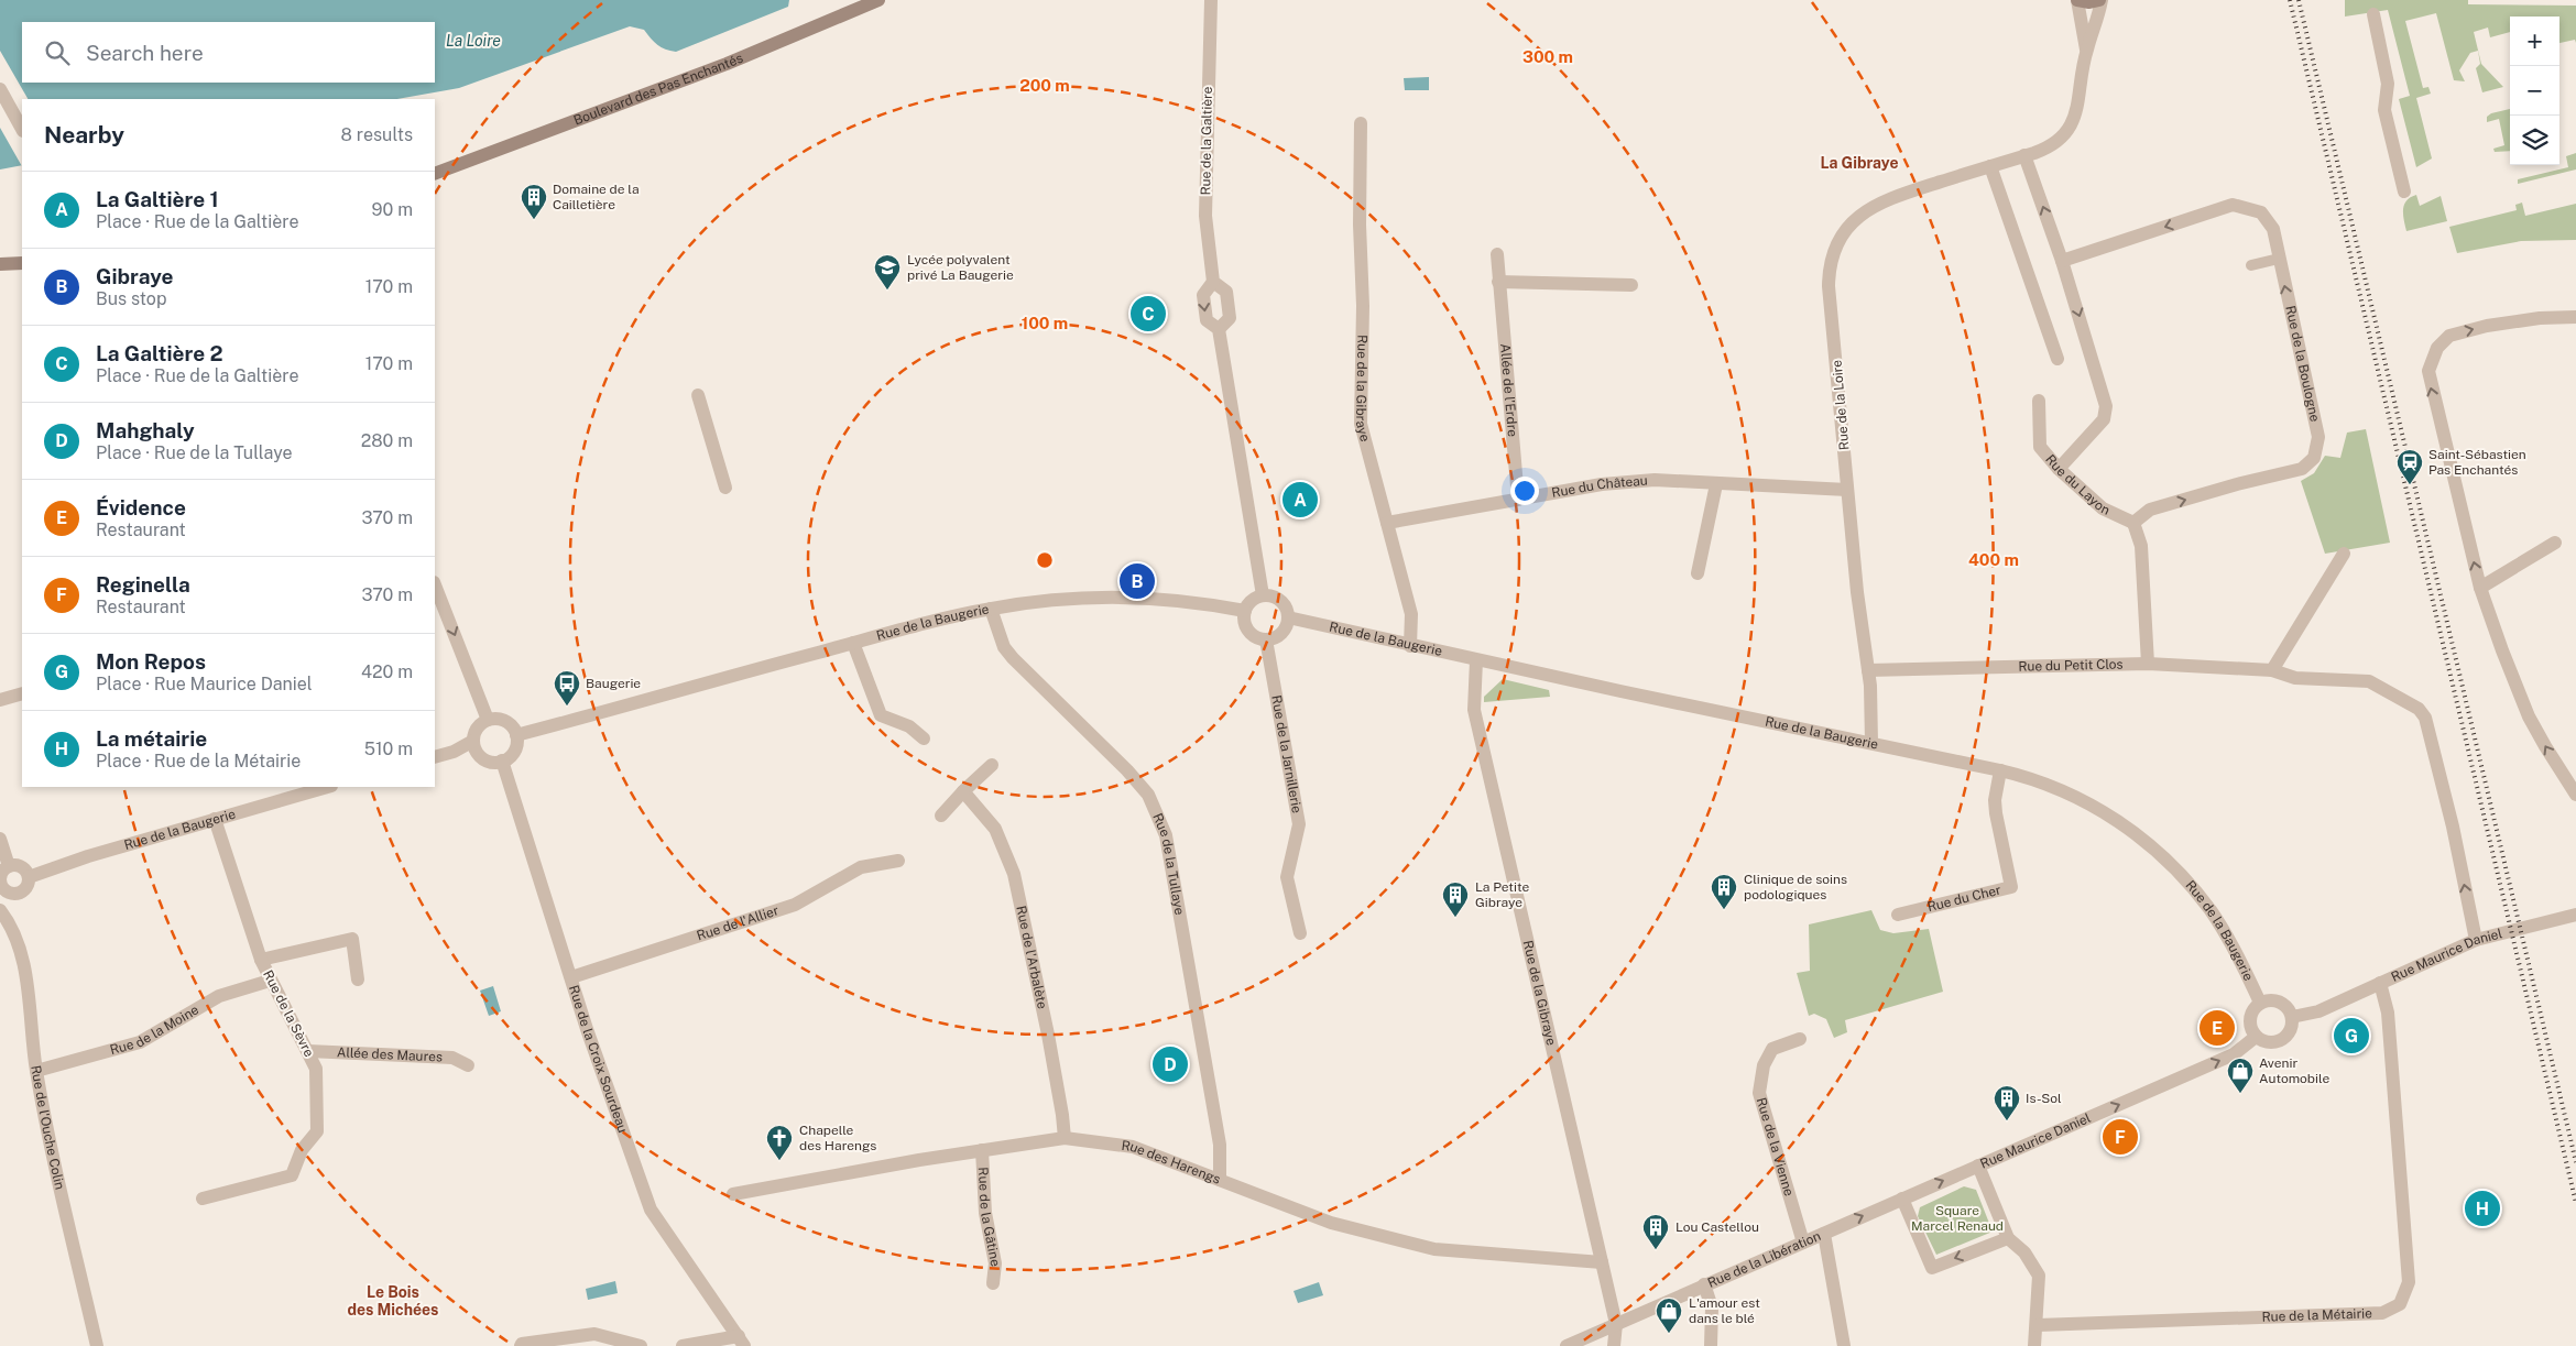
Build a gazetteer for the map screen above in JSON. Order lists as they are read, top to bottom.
{
  "streets": {
    "main road": ["Boulevard des Pas Enchantés"],
    "street": [
      "Rue de la Galtière",
      "Rue de la Boulogne",
      "Rue de la Gibraye",
      "Allée de l'Erdre",
      "Rue de la Loire",
      "Rue du Layon",
      "Rue du Château",
      "Rue de la Baugerie",
      "Rue du Petit Clos",
      "Rue de la Jarnillerie",
      "Rue de la Tullaye",
      "Rue du Cher",
      "Rue de l'Allier",
      "Rue Maurice Daniel",
      "Rue de l'Arbalète",
      "Rue de la Sèvre",
      "Rue de la Moine",
      "Allée des Maures",
      "Rue de la Croix Sourdeau",
      "Rue de l'Ouche Colin",
      "Rue de la Vienne",
      "Rue des Harengs",
      "Rue de la Gâtine",
      "Rue de la Libération",
      "Rue de la Métairie"
    ]
  },
  "crossings": [
    ["Rue de la Galtière", "Rue de la Baugerie"],
    ["Rue de la Galtière", "Rue de la Jarnillerie"],
    ["Rue de la Boulogne", "Rue du Layon"],
    ["Rue de la Gibraye", "Rue du Château"],
    ["Rue de la Gibraye", "Rue de la Baugerie"],
    ["Rue de la Gibraye", "Rue des Harengs"],
    ["Rue de la Gibraye", "Rue de la Libération"],
    ["Allée de l'Erdre", "Rue du Château"],
    ["Rue de la Loire", "Rue du Château"],
    ["Rue de la Loire", "Rue de la Baugerie"],
    ["Rue de la Loire", "Rue du Petit Clos"],
    ["Rue de la Baugerie", "Rue de la Jarnillerie"],
    ["Rue de la Baugerie", "Rue de la Tullaye"],
    ["Rue de la Baugerie", "Rue du Cher"],
    ["Rue de la Baugerie", "Rue Maurice Daniel"],
    ["Rue de la Baugerie", "Rue de la Sèvre"],
    ["Rue de la Baugerie", "Rue de la Croix Sourdeau"],
    ["Rue du Petit Clos", "Rue Maurice Daniel"],
    ["Rue de la Tullaye", "Rue des Harengs"],
    ["Rue de l'Allier", "Rue de la Croix Sourdeau"],
    ["Rue Maurice Daniel", "Rue de la Libération"],
    ["Rue Maurice Daniel", "Rue de la Métairie"],
    ["Rue de l'Arbalète", "Rue des Harengs"],
    ["Rue de la Sèvre", "Rue de la Moine"],
    ["Rue de la Sèvre", "Allée des Maures"],
    ["Rue de la Moine", "Rue de l'Ouche Colin"],
    ["Rue de la Vienne", "Rue de la Libération"],
    ["Rue des Harengs", "Rue de la Gâtine"]
  ],
  "one_way": ["Rue Maurice Daniel"],
  "districts": ["La Gibraye", "Le Bois des Michées"],
  "water": ["La Loire"],
  "parks": ["Square Marcel Renaud"],
  "places": {
    "building": [
      "Domaine de la Cailletière",
      "Clinique de soins podologiques",
      "La Petite Gibraye",
      "Is-Sol",
      "Lou Castellou"
    ],
    "school or university": ["Lycée polyvalent privé La Baugerie"],
    "station": ["Saint-Sébastien Pas Enchantés"],
    "bus stop": ["Baugerie"],
    "shop": ["Avenir Automobile", "L'amour est dans le blé"],
    "church": ["Chapelle des Harengs"]
  },
  "page": {
    "map_buttons": ["+", "−"],
    "search": "Search here",
    "heading": ["Nearby", "8 results"],
    "list": [
      {
        "mark": "A",
        "name": "La Galtière 1",
        "note": "Place · Rue de la Galtière",
        "value": "90 m"
      },
      {
        "mark": "B",
        "name": "Gibraye",
        "note": "Bus stop",
        "value": "170 m"
      },
      {
        "mark": "C",
        "name": "La Galtière 2",
        "note": "Place · Rue de la Galtière",
        "value": "170 m"
      },
      {
        "mark": "D",
        "name": "Mahghaly",
        "note": "Place · Rue de la Tullaye",
        "value": "280 m"
      },
      {
        "mark": "E",
        "name": "Évidence",
        "note": "Restaurant",
        "value": "370 m"
      },
      {
        "mark": "F",
        "name": "Reginella",
        "note": "Restaurant",
        "value": "370 m"
      },
      {
        "mark": "G",
        "name": "Mon Repos",
        "note": "Place · Rue Maurice Daniel",
        "value": "420 m"
      },
      {
        "mark": "H",
        "name": "La métairie",
        "note": "Place · Rue de la Métairie",
        "value": "510 m"
      }
    ],
    "pins": [
      "C",
      "A",
      "B",
      "E",
      "G",
      "D",
      "F",
      "H"
    ]
  },
  "rings": [
    "300 m",
    "200 m",
    "100 m",
    "400 m"
  ]
}
